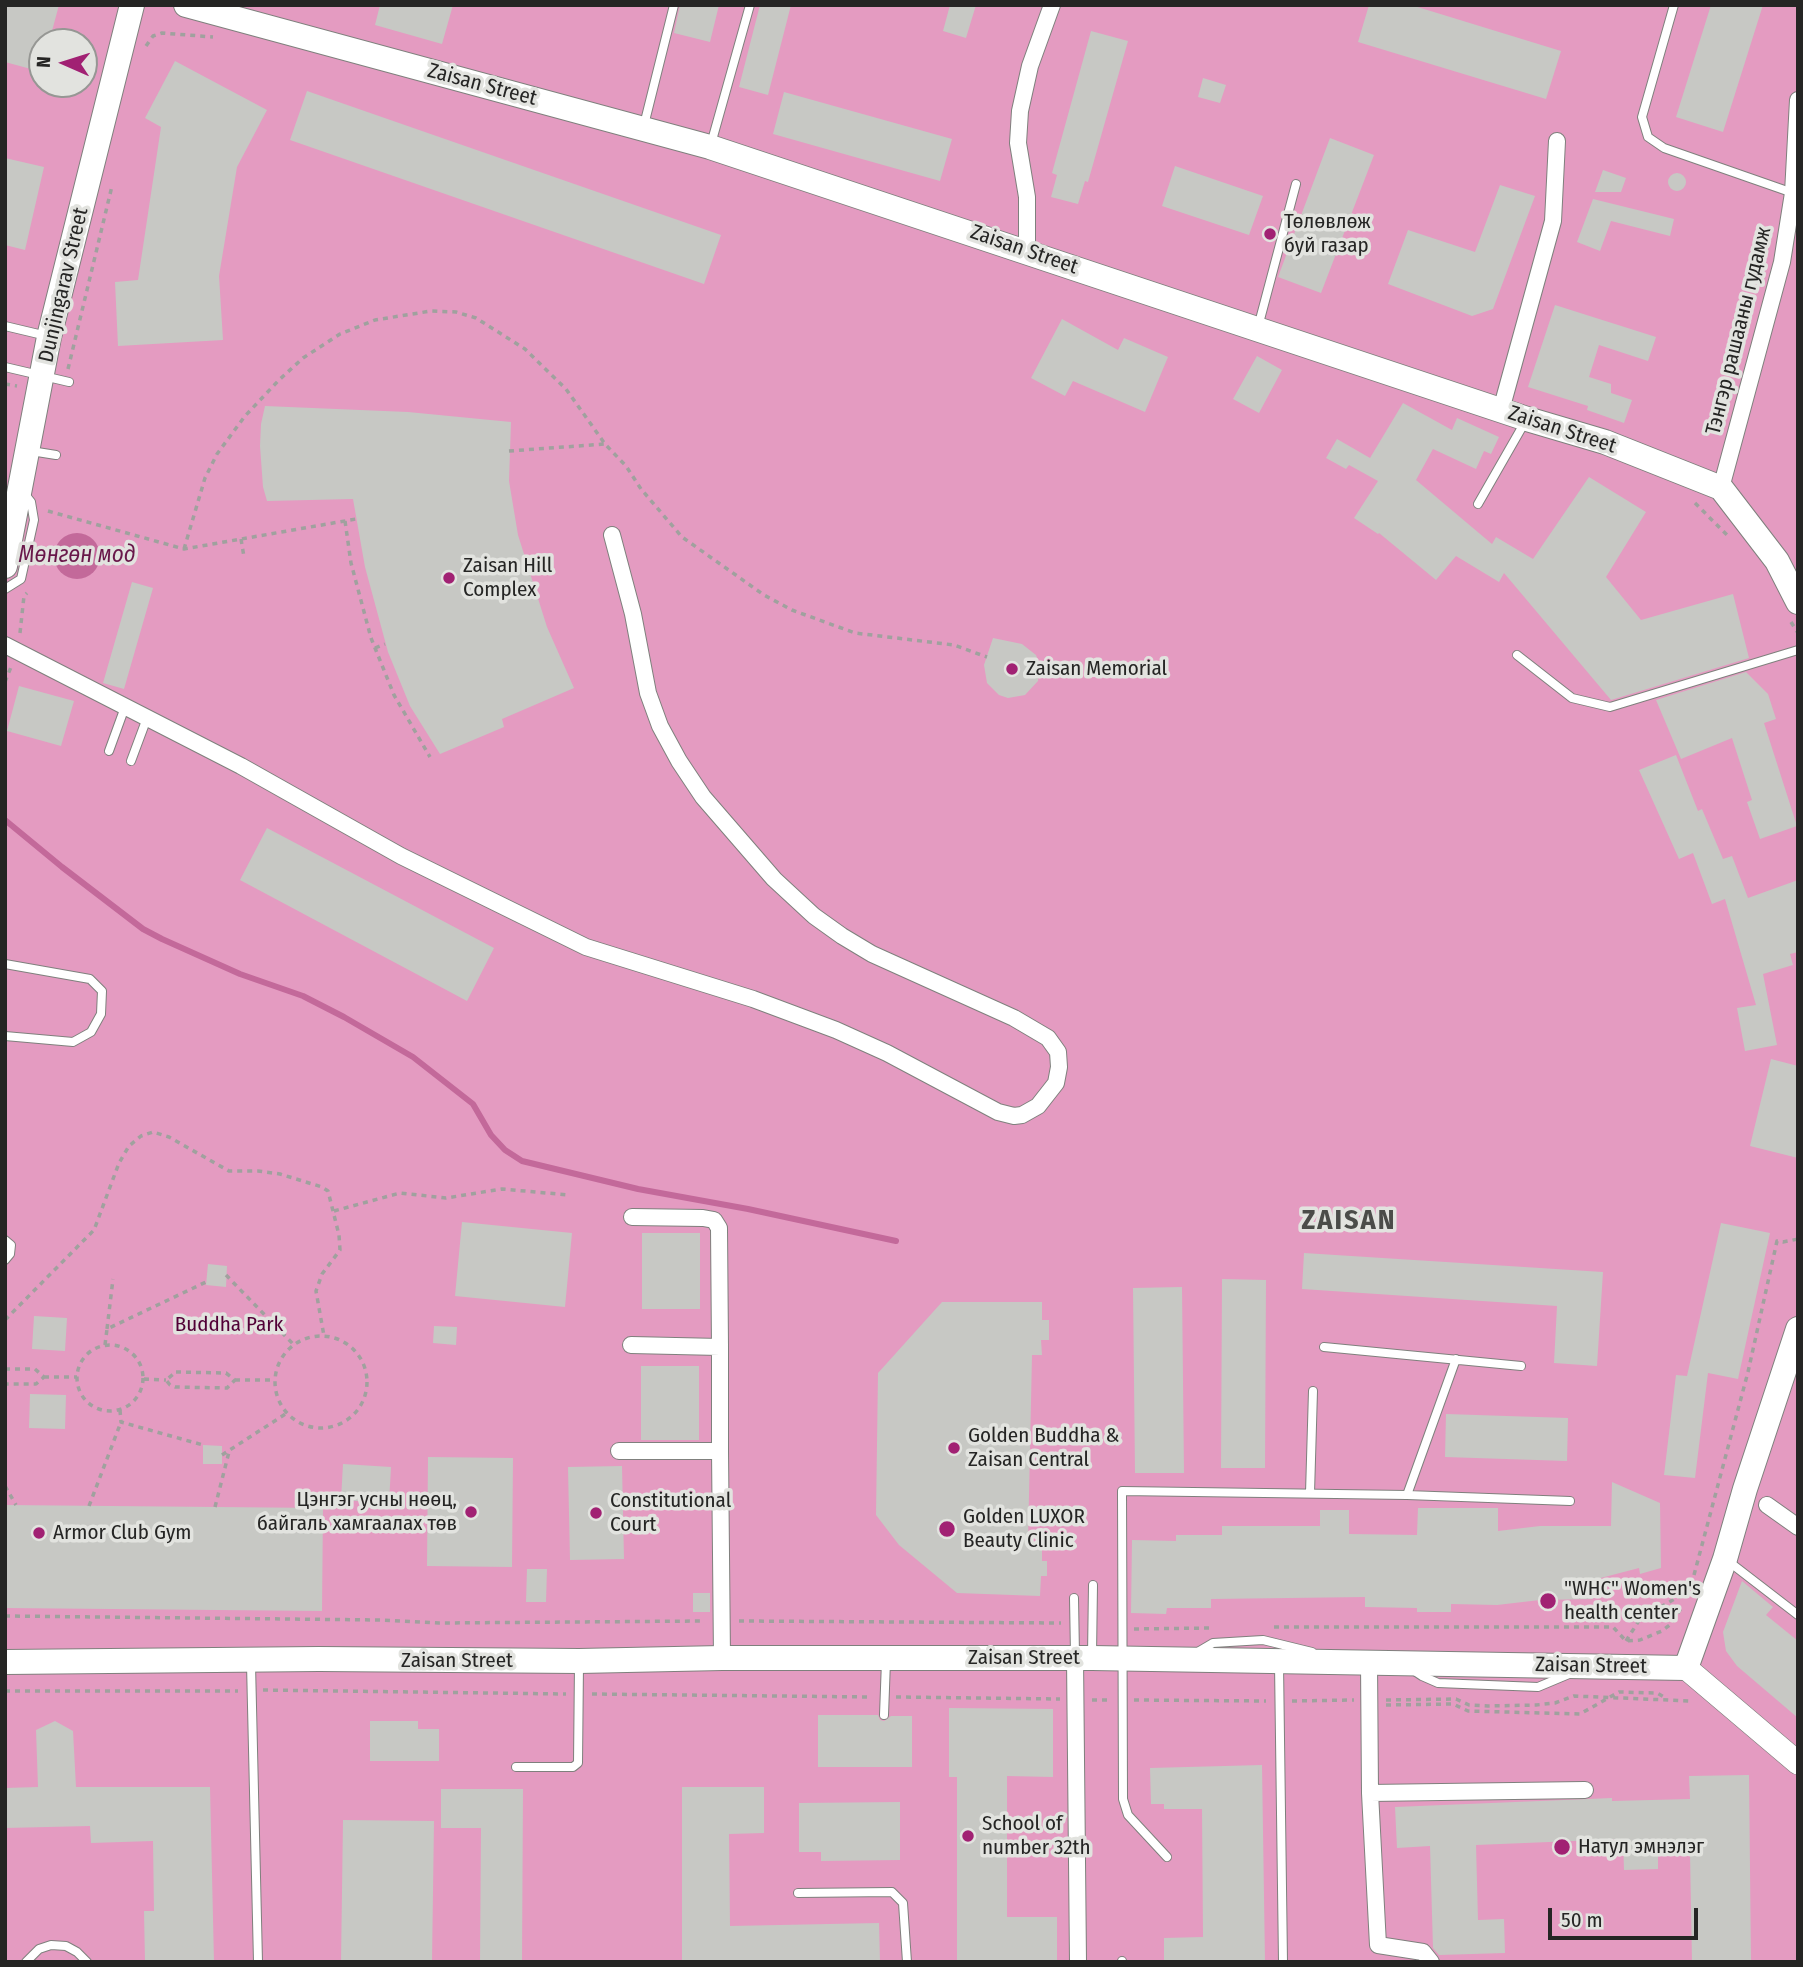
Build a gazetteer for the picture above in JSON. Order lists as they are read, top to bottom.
{
  "streets": {
    "main road": ["Zaisan Street", "Dunjingarav Street"],
    "street": ["Тэнгэр рашааны гудамж"]
  },
  "crossings": [
    ["Zaisan Street", "Тэнгэр рашааны гудамж"]
  ],
  "districts": ["ZAISAN"],
  "water": ["Мөнгөн мод"],
  "parks": ["Buddha Park"],
  "places": [
    "Төлөвлөж буй газар",
    "Zaisan Hill Complex",
    "Zaisan Memorial",
    "Golden Buddha & Zaisan Central",
    "Цэнгэг усны нөөц, байгаль хамгаалах төв",
    "Constitutional Court",
    "Golden LUXOR Beauty Clinic",
    "Armor Club Gym",
    "\"WHC\" Women's health center",
    "School of number 32th",
    "Натул эмнэлэг"
  ],
  "scale_bar": "50 m",
  "north": "left"
}
